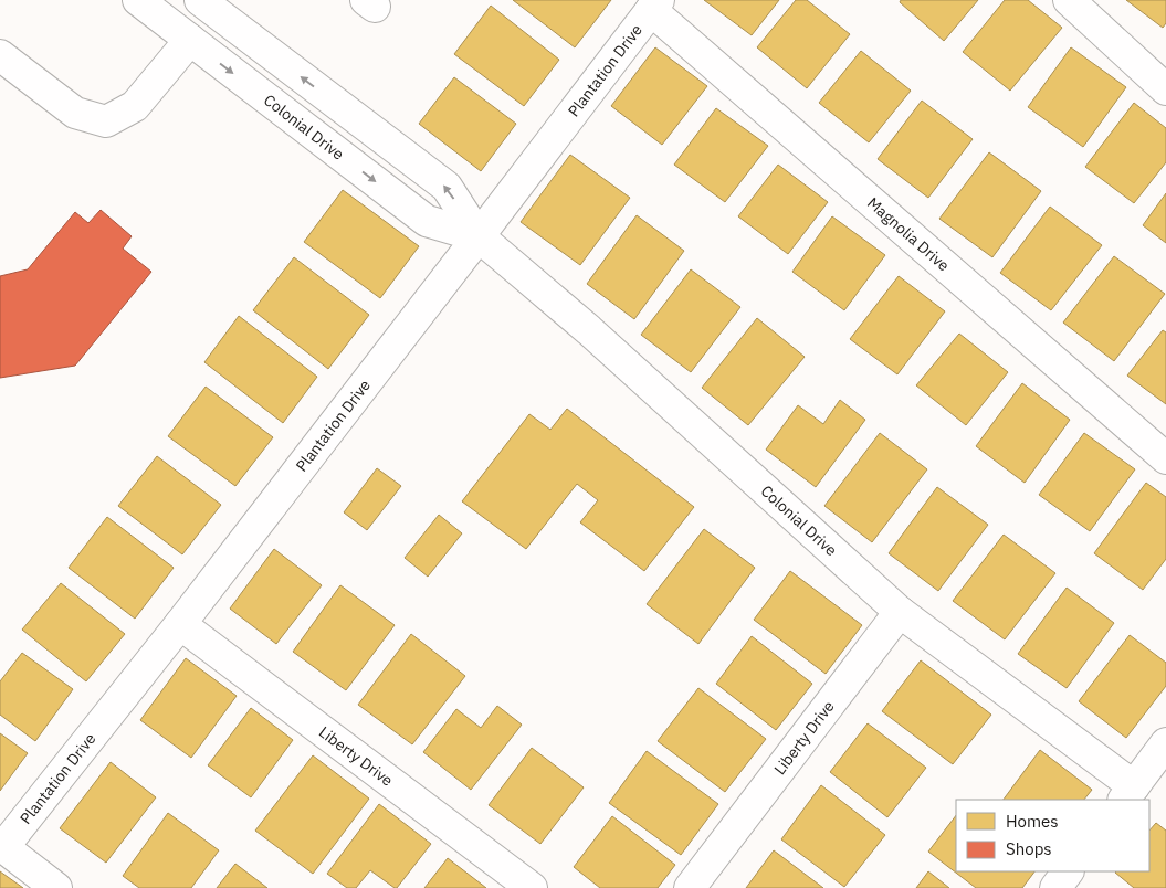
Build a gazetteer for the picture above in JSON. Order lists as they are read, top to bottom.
{
  "streets": {
    "street": [
      "Plantation Drive",
      "Colonial Drive",
      "Magnolia Drive",
      "Liberty Drive"
    ]
  },
  "crossings": [
    ["Plantation Drive", "Colonial Drive"],
    ["Plantation Drive", "Magnolia Drive"],
    ["Plantation Drive", "Liberty Drive"],
    ["Colonial Drive", "Liberty Drive"]
  ],
  "legend": ["Homes", "Shops"]
}
